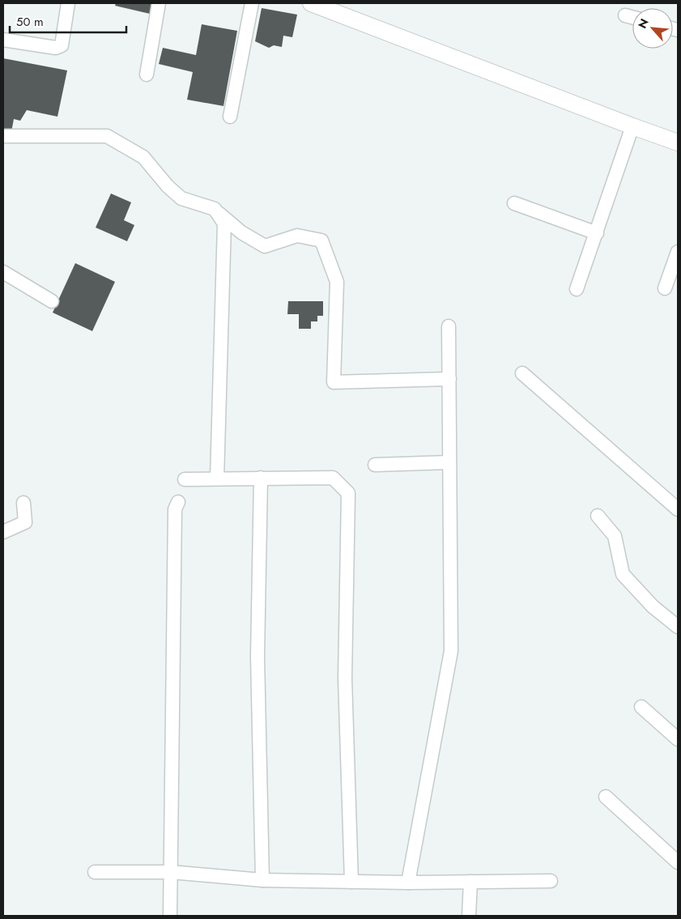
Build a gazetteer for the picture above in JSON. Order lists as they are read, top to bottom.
{
  "scale_bar": "50 m",
  "north": "top left"
}
